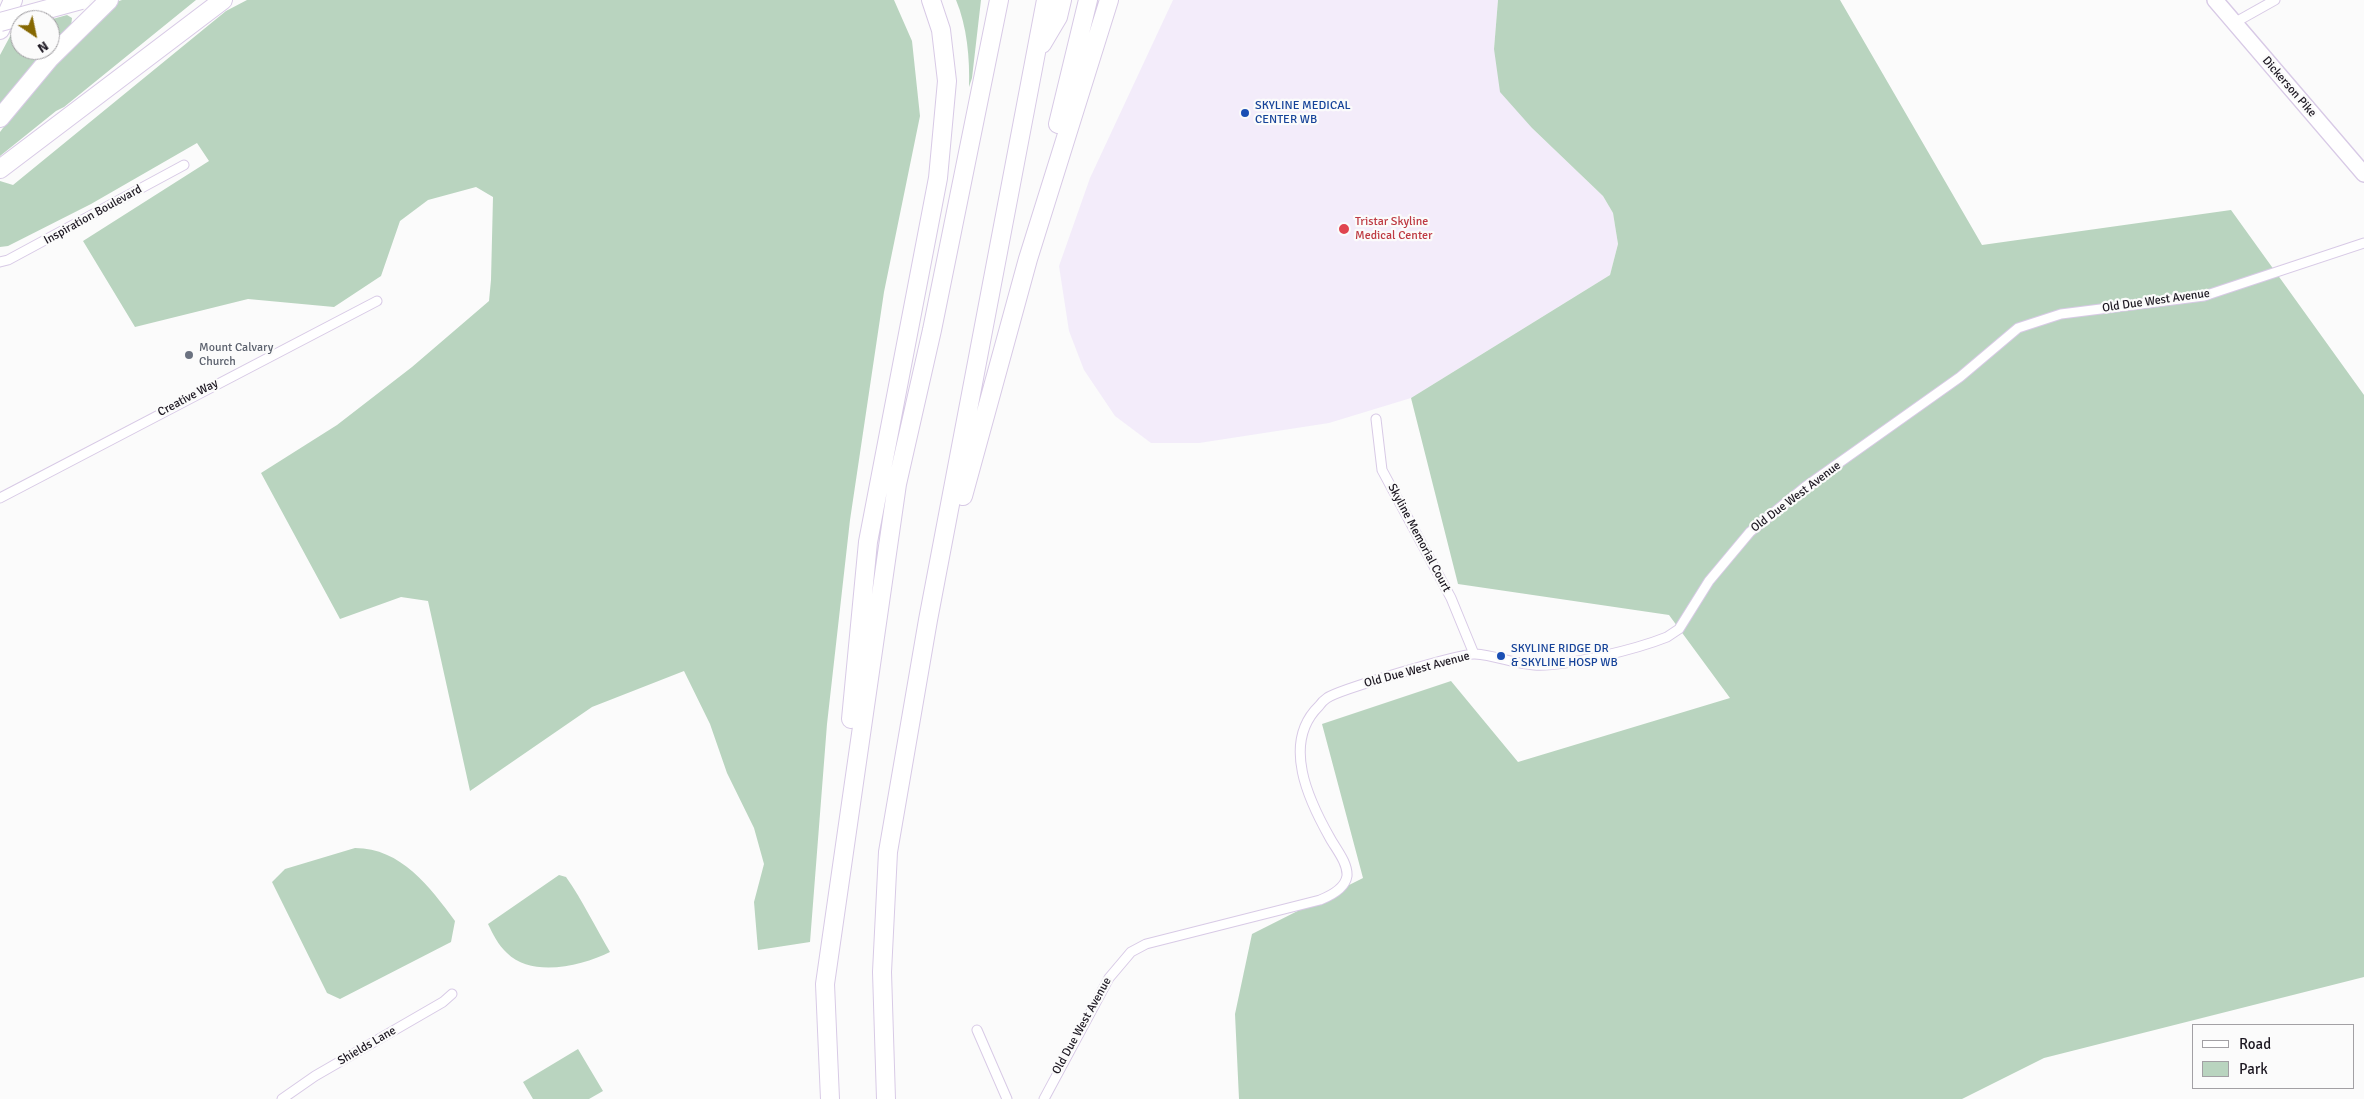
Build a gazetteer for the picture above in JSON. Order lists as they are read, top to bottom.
{
  "streets": {
    "main road": ["Dickerson Pike"],
    "street": [
      "Inspiration Boulevard",
      "Old Due West Avenue",
      "Creative Way",
      "Skyline Memorial Court",
      "Shields Lane"
    ]
  },
  "crossings": [
    ["Old Due West Avenue", "Skyline Memorial Court"]
  ],
  "places": [
    "SKYLINE MEDICAL CENTER WB",
    "Tristar Skyline Medical Center",
    "Mount Calvary Church",
    "SKYLINE RIDGE DR & SKYLINE HOSP WB"
  ],
  "legend": ["Road", "Park"],
  "north": "bottom right"
}
